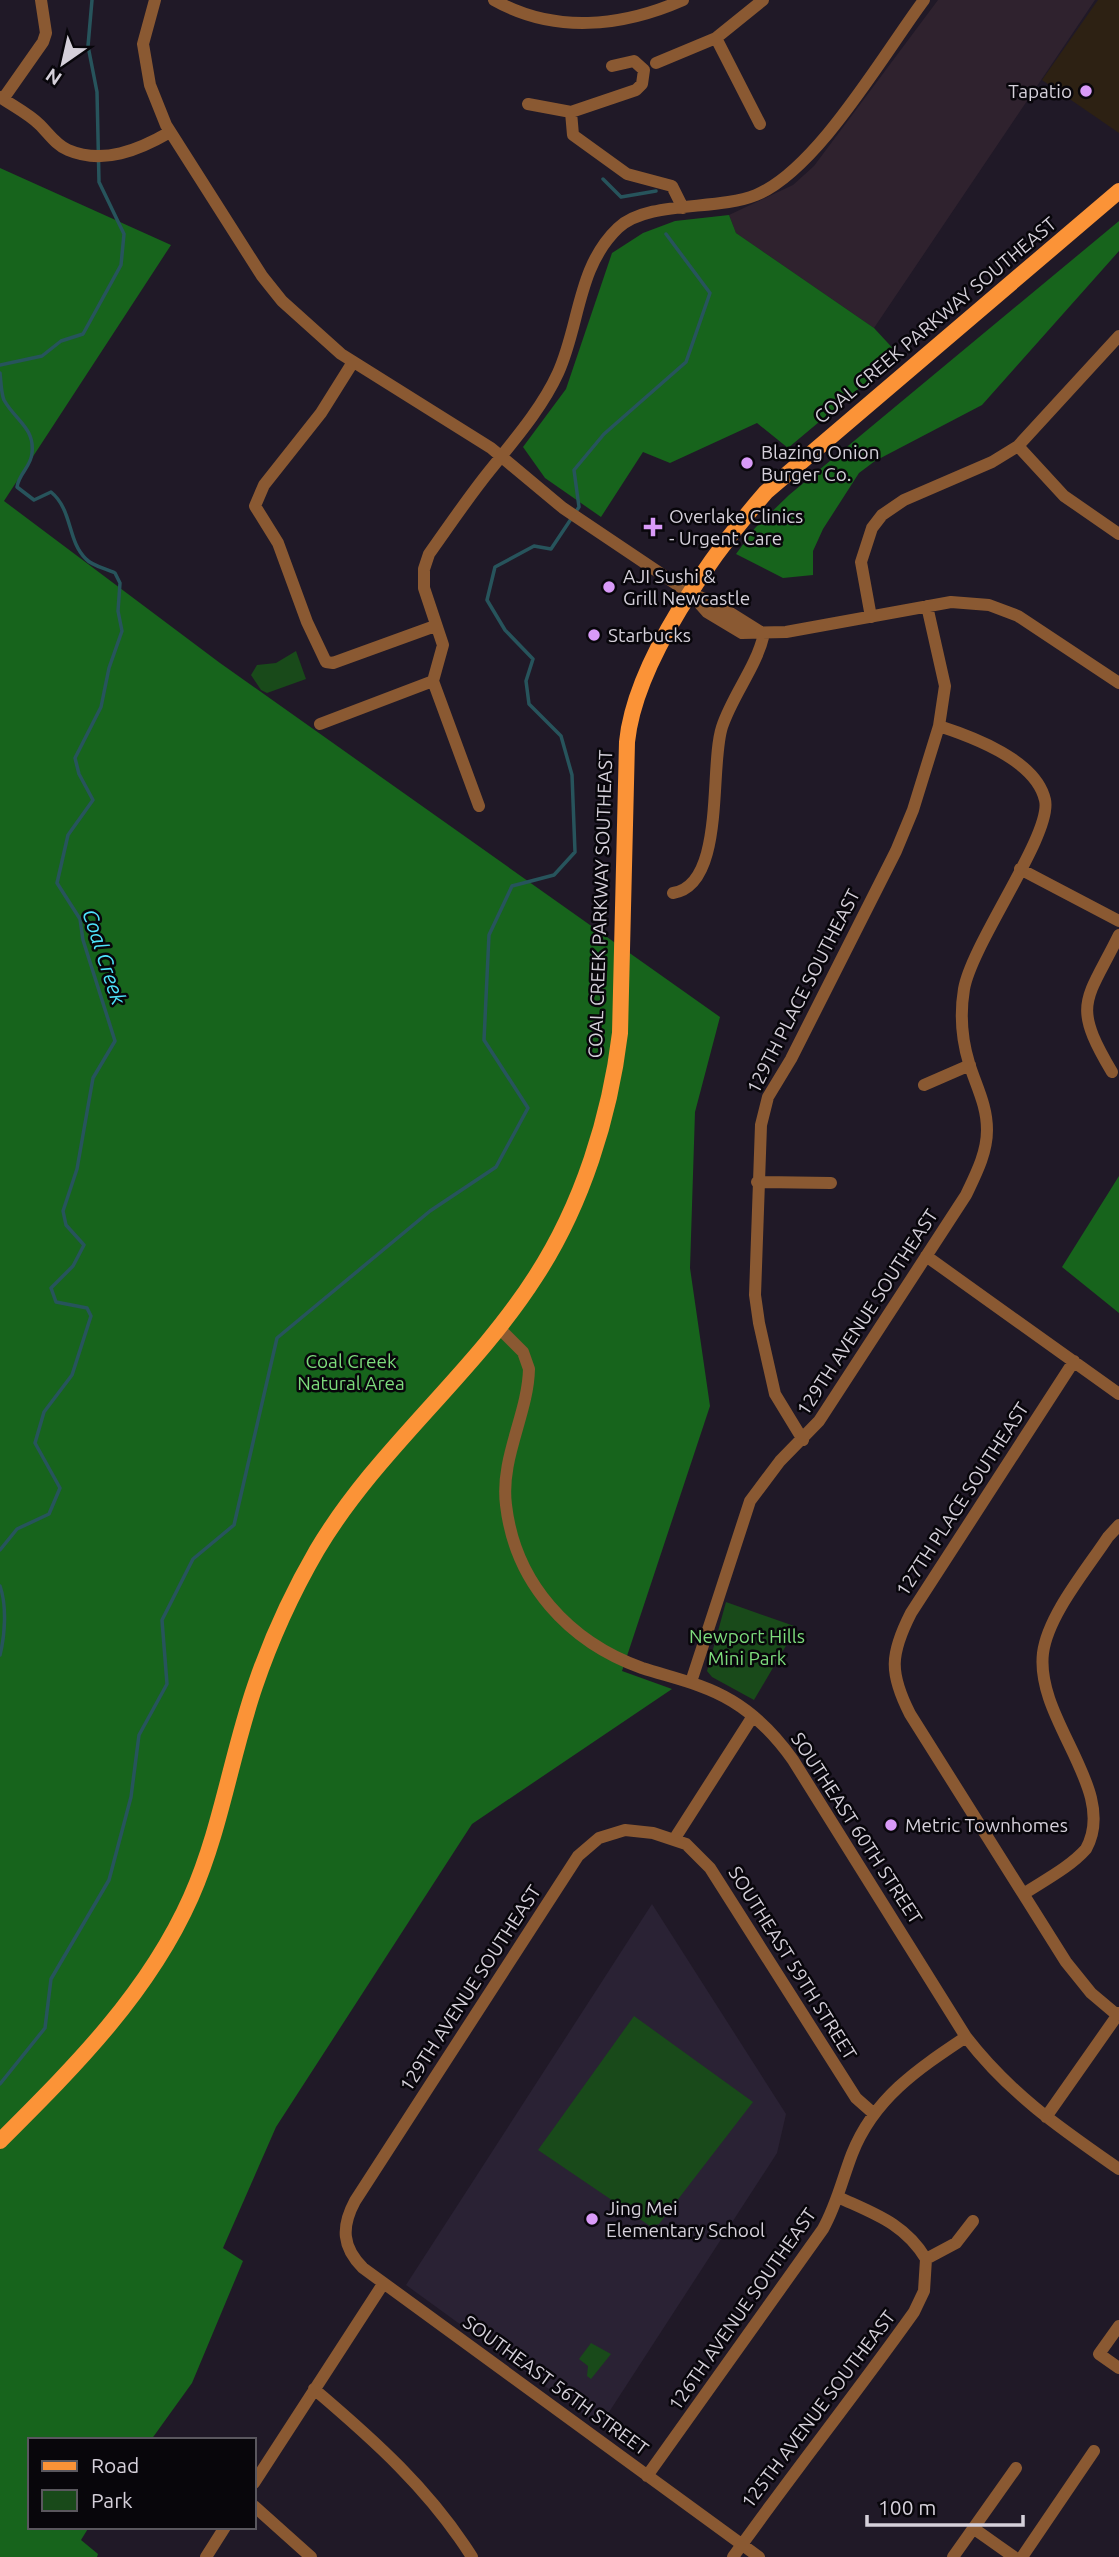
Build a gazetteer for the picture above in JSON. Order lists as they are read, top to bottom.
{
  "streets": {
    "main road": ["COAL CREEK PARKWAY SOUTHEAST"],
    "street": [
      "129TH PLACE SOUTHEAST",
      "129TH AVENUE SOUTHEAST",
      "127TH PLACE SOUTHEAST",
      "SOUTHEAST 60TH STREET",
      "SOUTHEAST 59TH STREET",
      "126TH AVENUE SOUTHEAST",
      "SOUTHEAST 56TH STREET",
      "125TH AVENUE SOUTHEAST"
    ]
  },
  "crossings": [
    ["COAL CREEK PARKWAY SOUTHEAST", "SOUTHEAST 60TH STREET"],
    ["129TH PLACE SOUTHEAST", "129TH AVENUE SOUTHEAST"],
    ["129TH AVENUE SOUTHEAST", "SOUTHEAST 60TH STREET"],
    ["129TH AVENUE SOUTHEAST", "SOUTHEAST 59TH STREET"],
    ["129TH AVENUE SOUTHEAST", "SOUTHEAST 56TH STREET"],
    ["SOUTHEAST 60TH STREET", "126TH AVENUE SOUTHEAST"],
    ["SOUTHEAST 59TH STREET", "126TH AVENUE SOUTHEAST"],
    ["126TH AVENUE SOUTHEAST", "SOUTHEAST 56TH STREET"],
    ["SOUTHEAST 56TH STREET", "125TH AVENUE SOUTHEAST"]
  ],
  "water": ["Coal Creek"],
  "parks": ["Coal Creek Natural Area", "Newport Hills Mini Park"],
  "places": {
    "other": [
      "Tapatio",
      "Blazing Onion Burger Co.",
      "AJI Sushi & Grill Newcastle",
      "Starbucks",
      "Metric Townhomes",
      "Jing Mei Elementary School"
    ],
    "health": ["Overlake Clinics - Urgent Care"]
  },
  "legend": ["Road", "Park"],
  "scale_bar": "100 m",
  "north": "bottom left"
}
